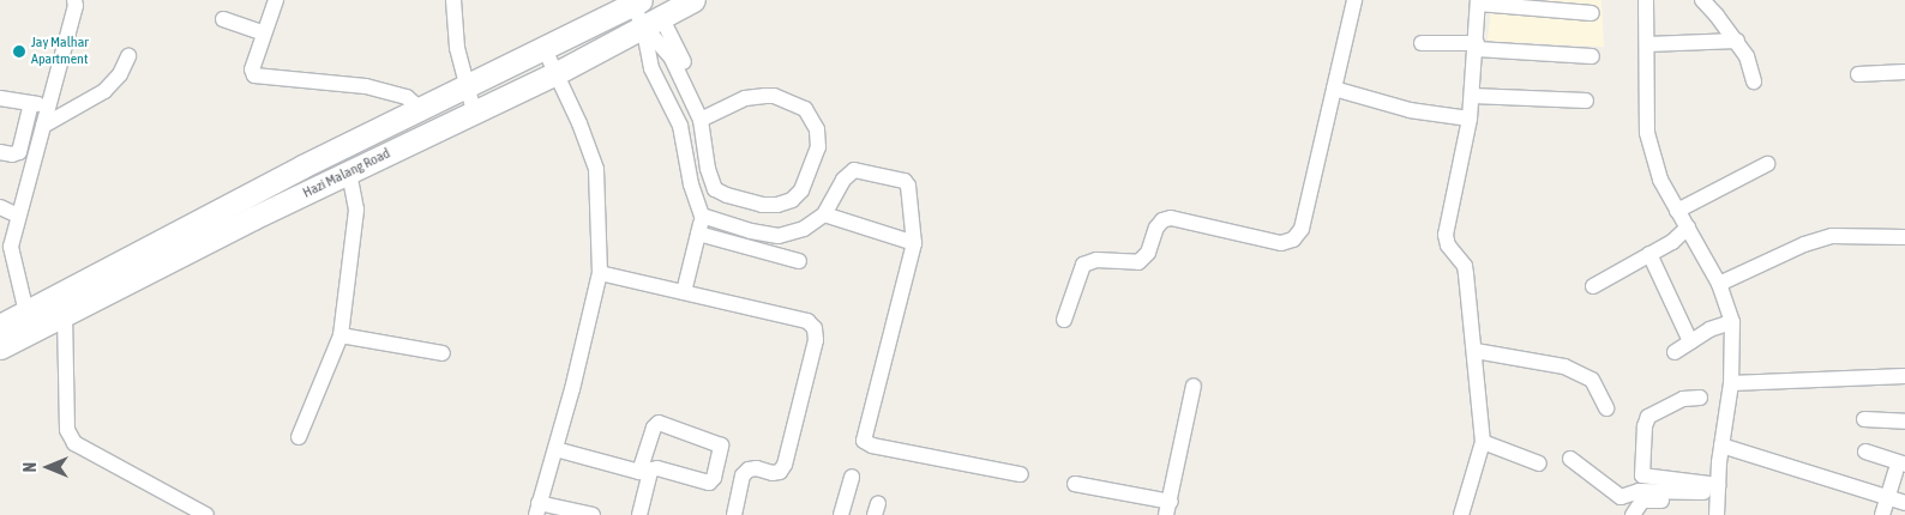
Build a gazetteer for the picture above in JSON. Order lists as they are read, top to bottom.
{
  "streets": {
    "main road": ["Hazi Malang Road"]
  },
  "places": ["Jay Malhar Apartment"],
  "north": "left"
}
